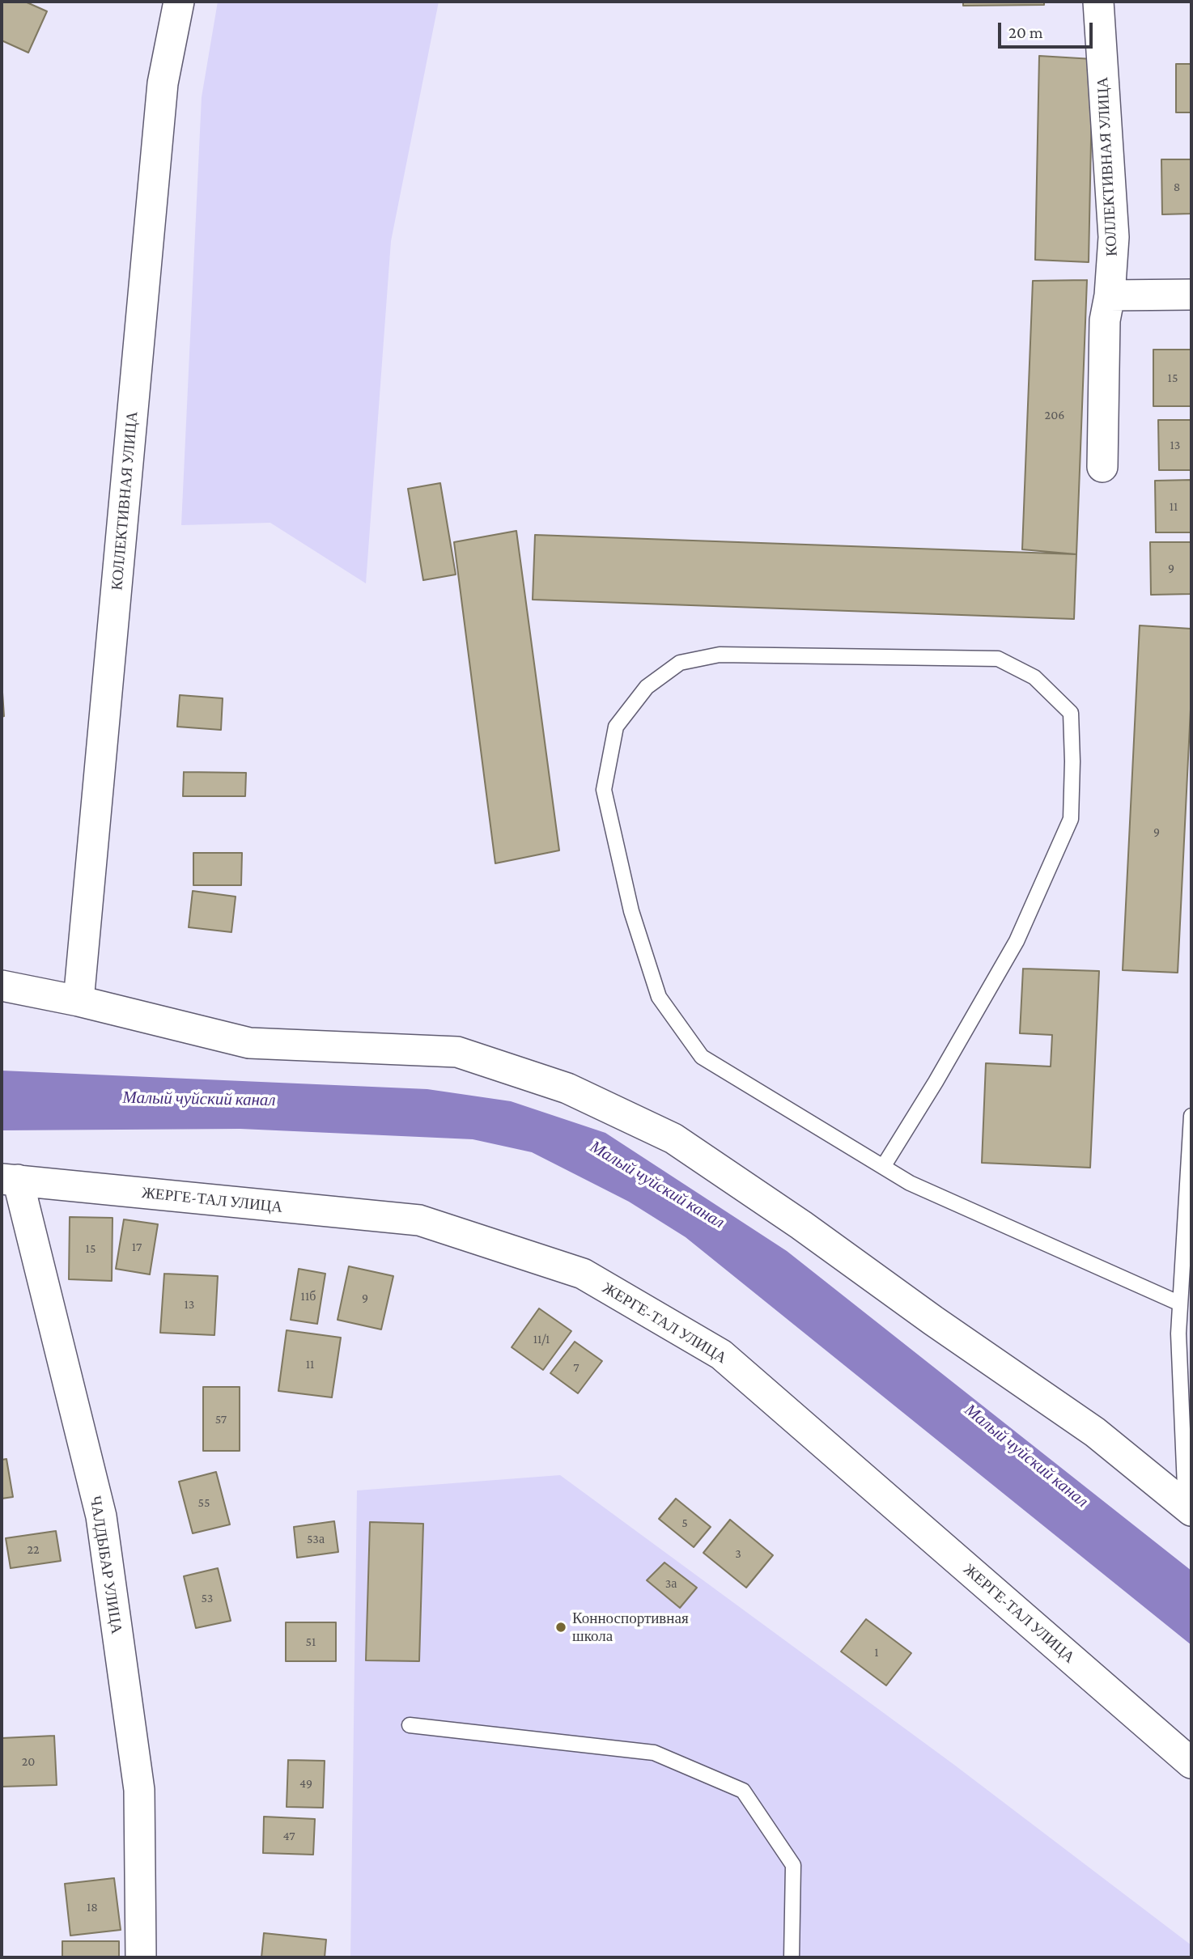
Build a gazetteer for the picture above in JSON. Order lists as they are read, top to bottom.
{
  "streets": {
    "street": ["КОЛЛЕКТИВНАЯ УЛИЦА", "ЖЕРГЕ-ТАЛ УЛИЦА", "ЧАЛДЫБАР УЛИЦА"]
  },
  "crossings": [
    ["ЖЕРГЕ-ТАЛ УЛИЦА", "ЧАЛДЫБАР УЛИЦА"]
  ],
  "water": ["Малый чуйский канал"],
  "places": ["Конноспортивная школа"],
  "house_numbers": [
    "8",
    "15",
    "206",
    "13",
    "11",
    "9",
    "9",
    "17",
    "15",
    "11б",
    "9",
    "13",
    "11/1",
    "11",
    "7",
    "57",
    "55",
    "5",
    "53а",
    "22",
    "3",
    "3а",
    "53",
    "51",
    "1",
    "20",
    "49",
    "47",
    "18"
  ],
  "scale_bar": "20 m"
}
